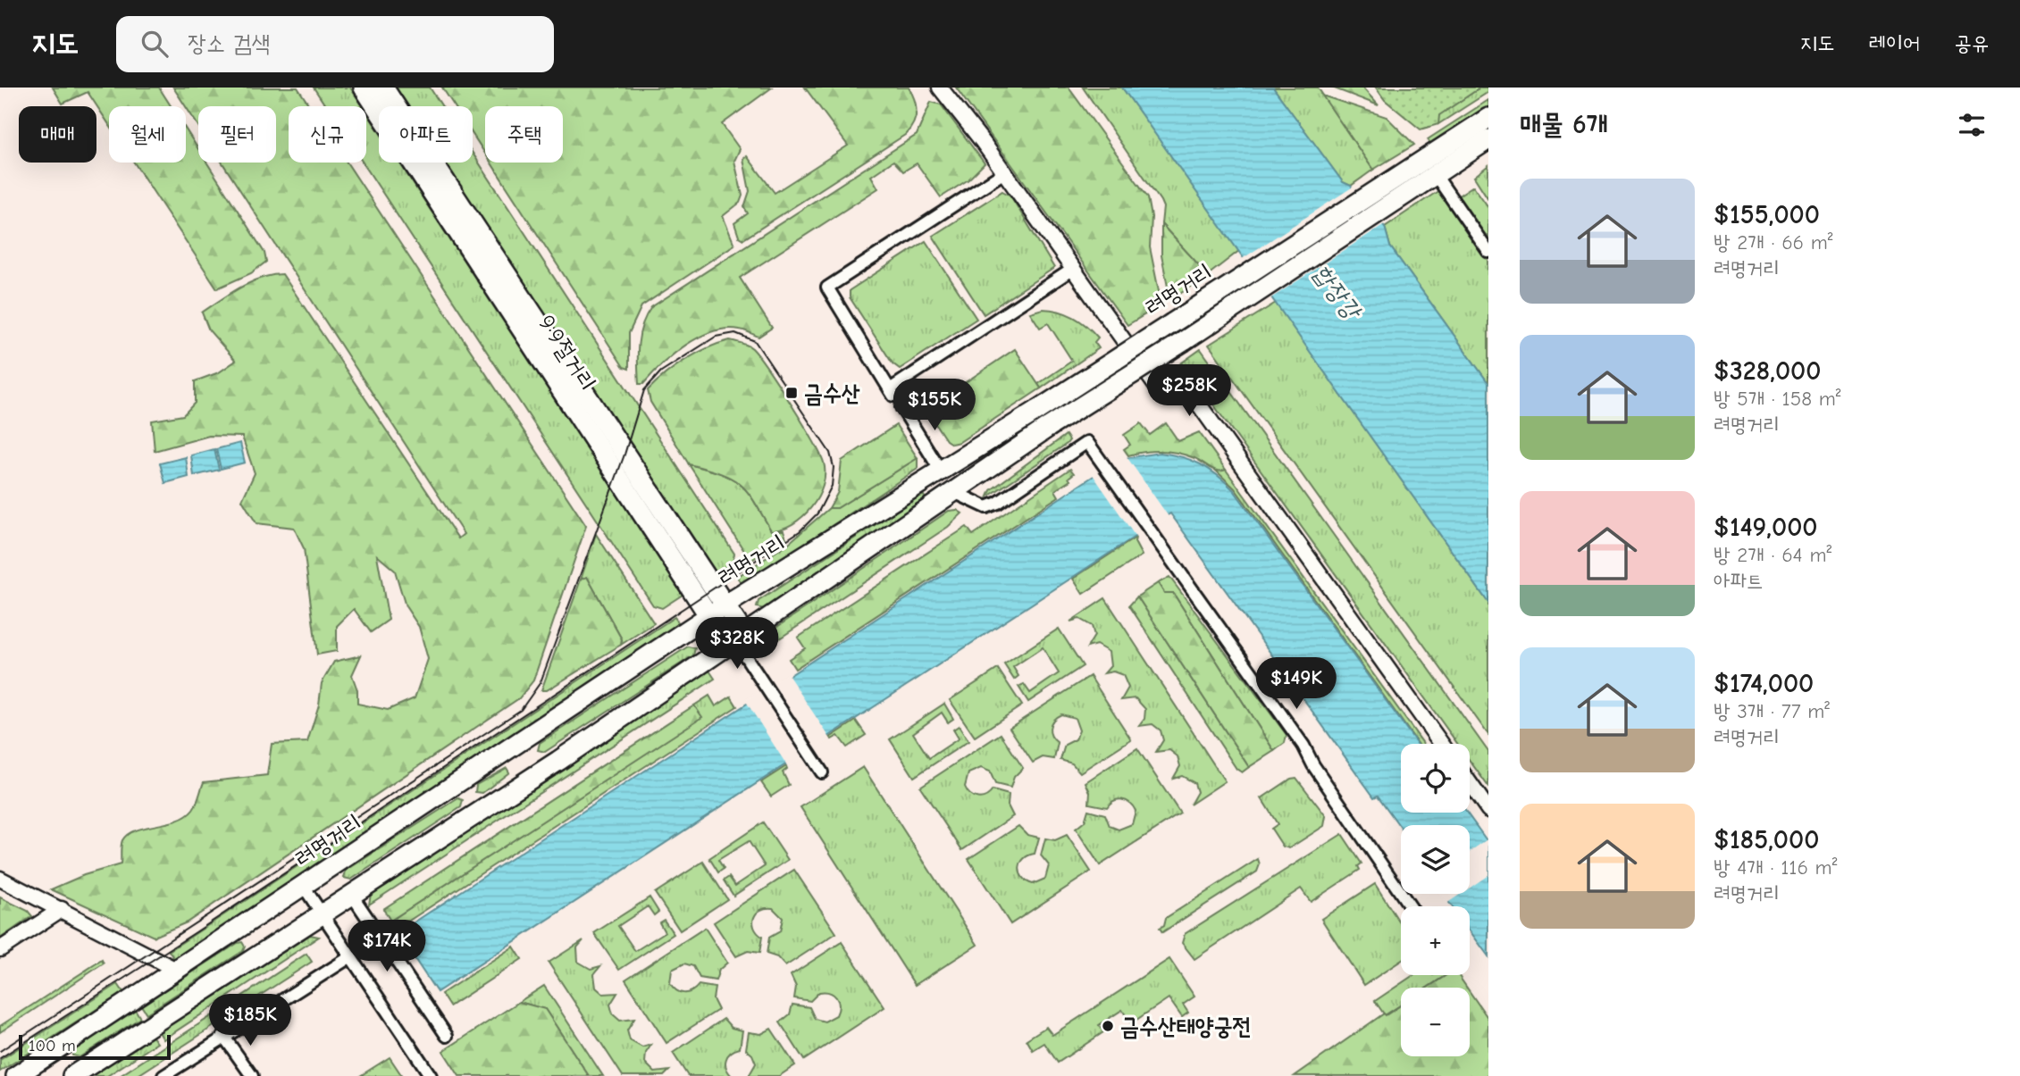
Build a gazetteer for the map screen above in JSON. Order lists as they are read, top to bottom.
{
  "streets": {
    "highway": ["려명거리", "9·9절거리"]
  },
  "crossings": [
    ["려명거리", "9·9절거리"]
  ],
  "water": ["합장강"],
  "places": {
    "transit": ["금수산"],
    "other": ["금수산태양궁전"]
  },
  "scale_bar": "100 m",
  "page": {
    "header": "지도",
    "search": "장소 검색",
    "nav": ["지도", "레이어", "공유"],
    "heading": "매물 6개",
    "chip": [
      "매매",
      "월세",
      "필터",
      "신규",
      "아파트",
      "주택"
    ],
    "list": [
      {
        "name": "$155,000",
        "note": "방 2개 · 66 m² · 려명거리"
      },
      {
        "name": "$328,000",
        "note": "방 5개 · 158 m² · 려명거리"
      },
      {
        "name": "$149,000",
        "note": "방 2개 · 64 m² · 아파트"
      },
      {
        "name": "$174,000",
        "note": "방 3개 · 77 m² · 려명거리"
      },
      {
        "name": "$185,000",
        "note": "방 4개 · 116 m² · 려명거리"
      }
    ],
    "price": [
      "$258K",
      "$155K",
      "$328K",
      "$149K",
      "$174K",
      "$185K"
    ],
    "map_buttons": ["+", "−"],
    "scale": "100 m"
  }
}
